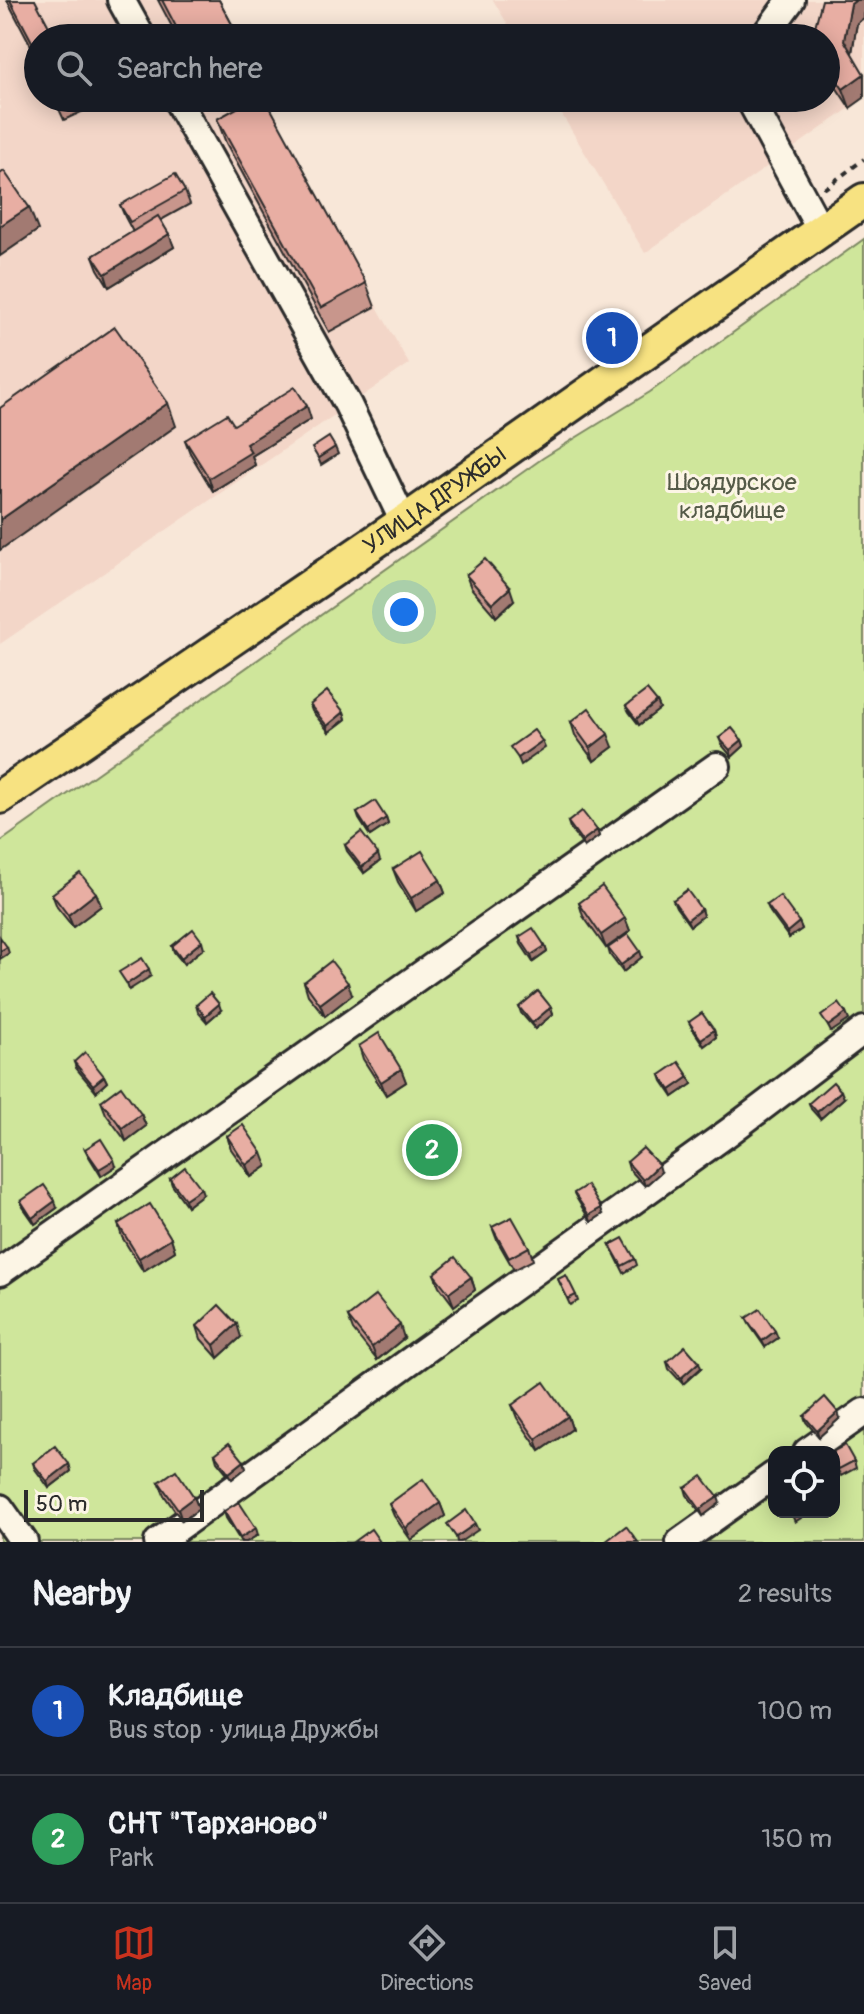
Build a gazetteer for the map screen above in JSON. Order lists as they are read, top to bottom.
{
  "streets": {
    "main road": ["УЛИЦА ДРУЖБЫ"]
  },
  "parks": ["Шоядурское кладбище"],
  "scale_bar": "50 m",
  "page": {
    "search": "Search here",
    "pins": ["1", "2"],
    "scale": "50 m",
    "heading": ["Nearby", "2 results"],
    "list": [
      {
        "mark": "1",
        "name": "Кладбище",
        "note": "Bus stop · улица Дружбы",
        "value": "100 m"
      },
      {
        "mark": "2",
        "name": "СНТ \"Тарханово\"",
        "note": "Park",
        "value": "150 m"
      }
    ],
    "nav": ["Map", "Directions", "Saved"]
  }
}
